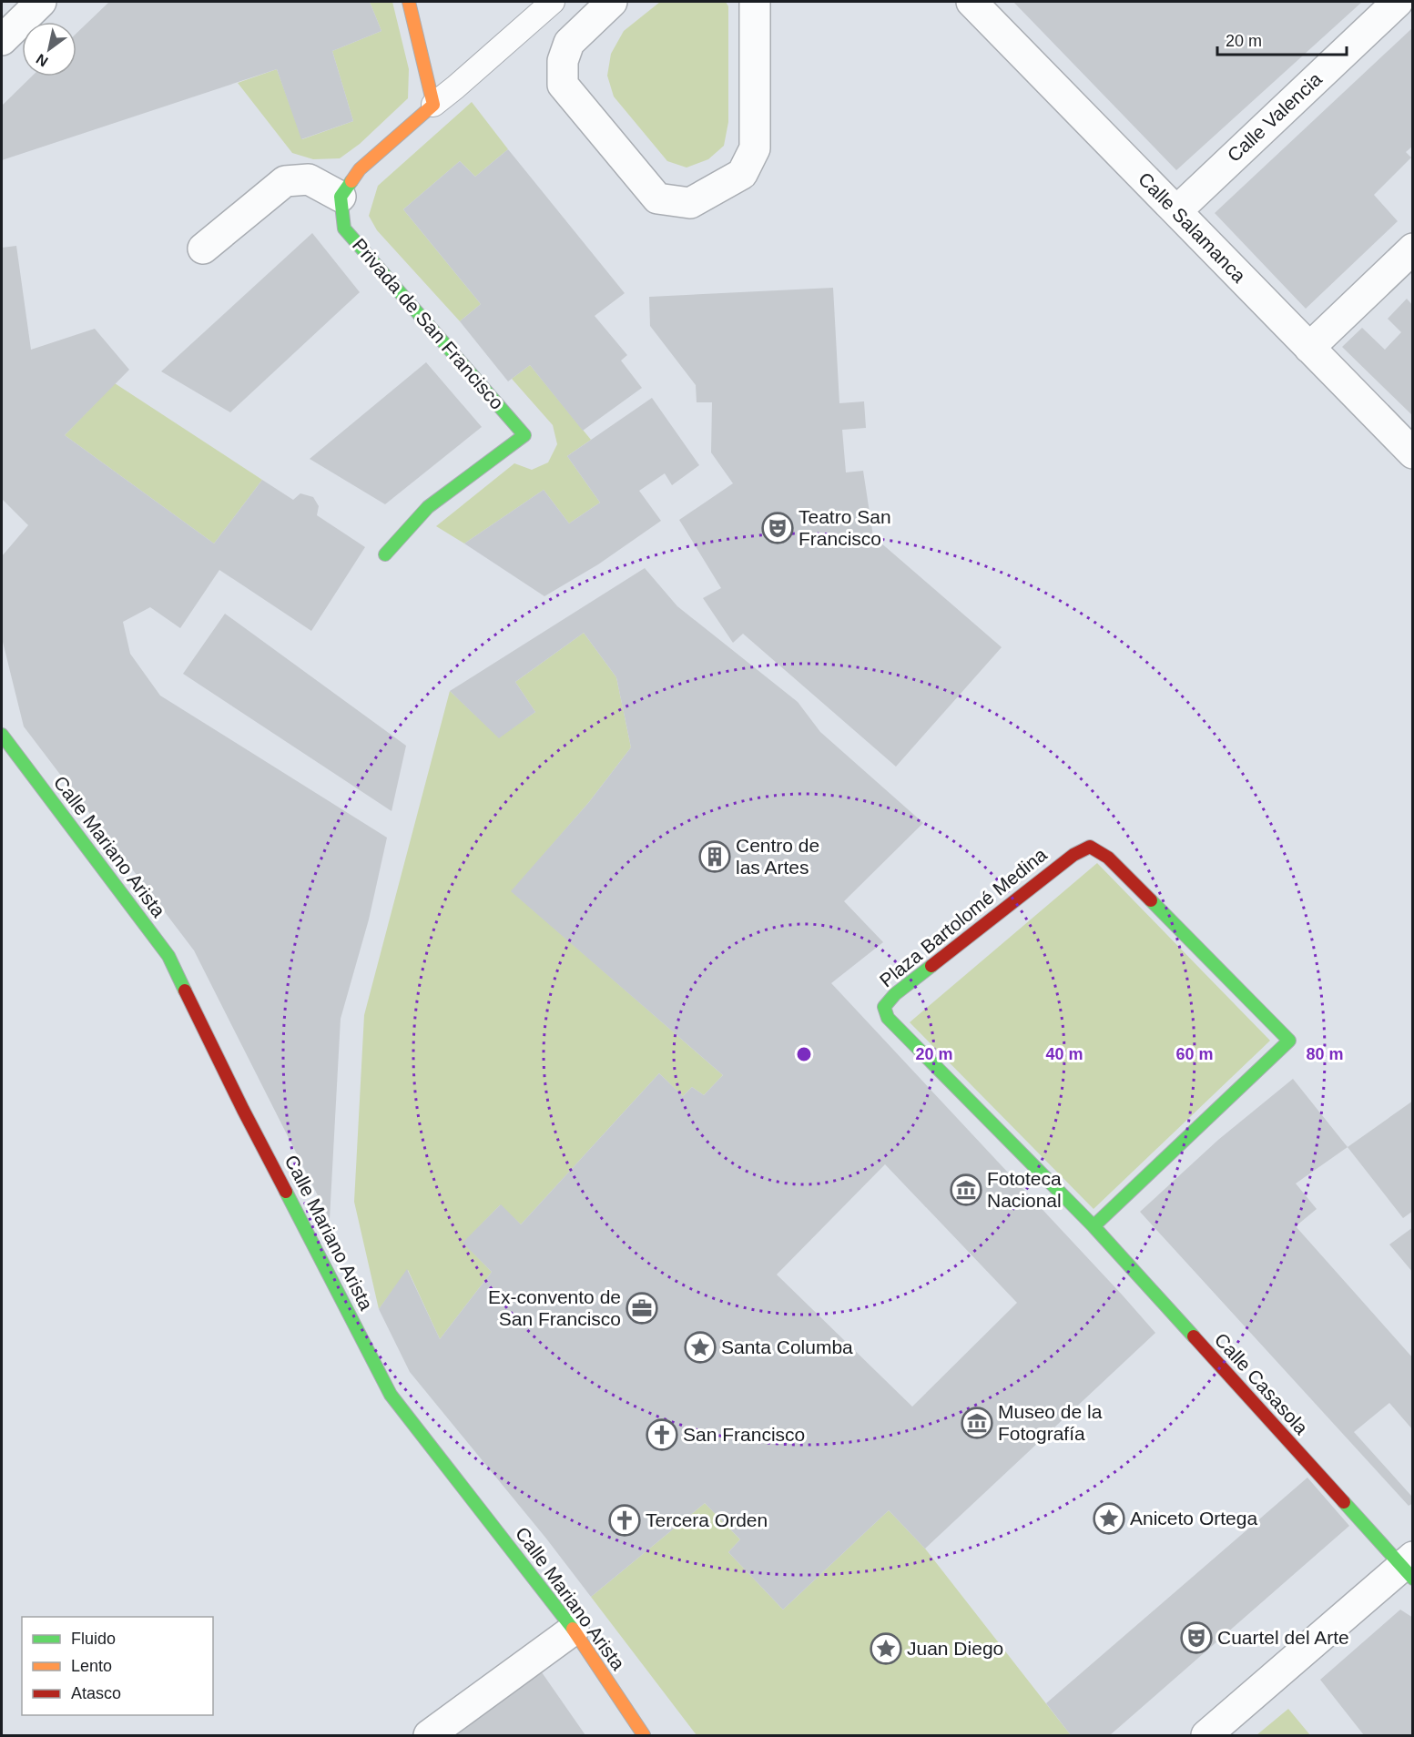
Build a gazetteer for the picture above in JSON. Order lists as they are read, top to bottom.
{
  "streets": {
    "street": [
      "Calle Valencia",
      "Calle Salamanca",
      "Privada de San Francisco",
      "Calle Mariano Arista",
      "Plaza Bartolomé Medina",
      "Calle Casasola"
    ]
  },
  "crossings": [
    ["Calle Valencia", "Calle Salamanca"],
    ["Plaza Bartolomé Medina", "Calle Casasola"]
  ],
  "places": {
    "theatre": ["Teatro San Francisco", "Cuartel del Arte"],
    "building": ["Centro de las Artes"],
    "museum": ["Fototeca Nacional", "Museo de la Fotografía"],
    "office": ["Ex-convento de San Francisco"],
    "place": ["Santa Columba", "Aniceto Ortega", "Juan Diego"],
    "church": ["San Francisco", "Tercera Orden"]
  },
  "legend": ["Fluido", "Lento", "Atasco"],
  "scale_bar": "20 m",
  "north": "bottom left",
  "rings": [
    "20 m",
    "40 m",
    "60 m",
    "80 m"
  ]
}
